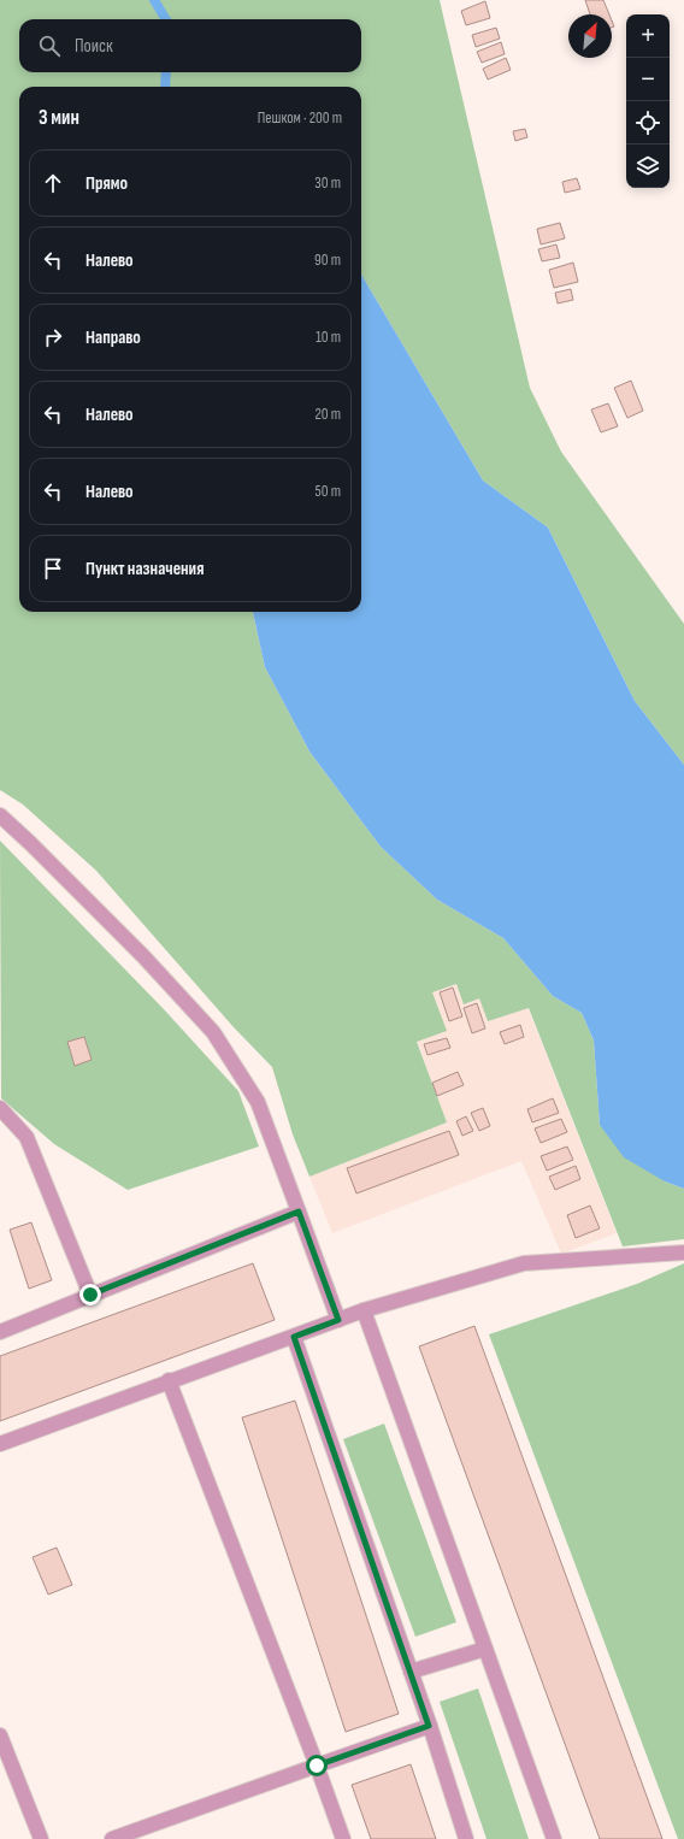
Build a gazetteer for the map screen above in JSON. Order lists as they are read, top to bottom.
{
  "north": "top right",
  "page": {
    "map_buttons": ["+", "−"],
    "search": "Поиск",
    "heading": ["3 мин", "Пешком · 200 m"],
    "list": [
      ["Прямо", "30 m"],
      ["Налево", "90 m"],
      ["Направо", "10 m"],
      ["Налево", "20 m"],
      ["Налево", "50 m"],
      "Пункт назначения"
    ]
  }
}
